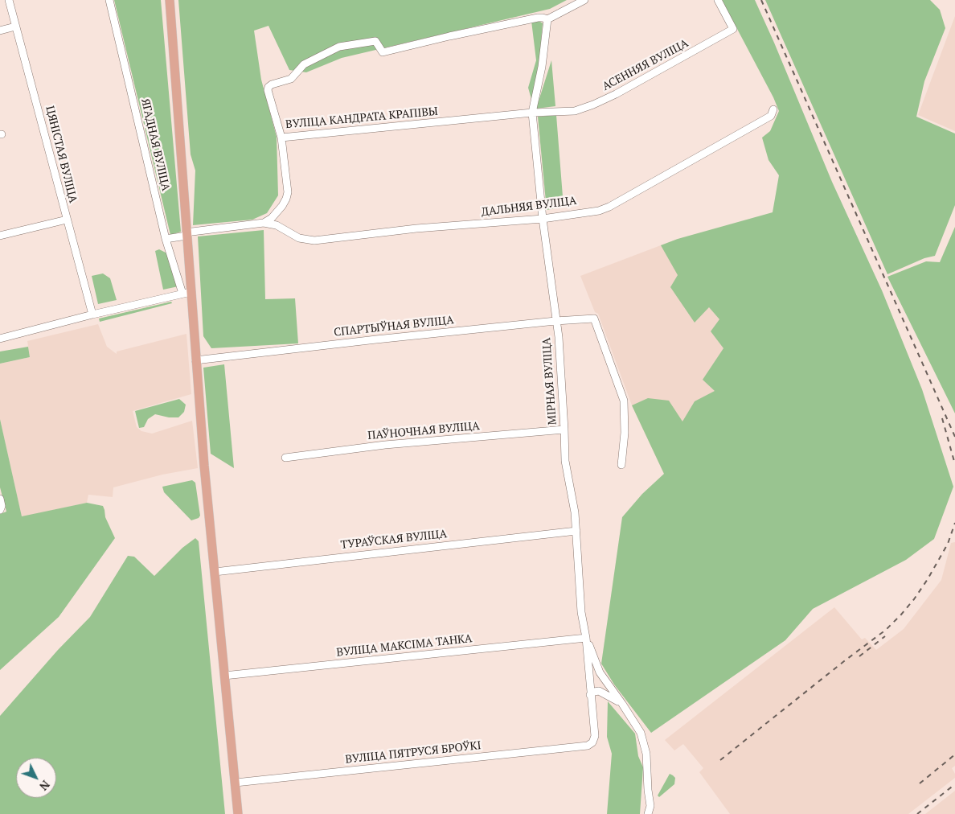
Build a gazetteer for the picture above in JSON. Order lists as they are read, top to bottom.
{
  "streets": {
    "street": [
      "АСЕННЯЯ ВУЛІЦА",
      "ВУЛІЦА КАНДРАТА КРАПІВЫ",
      "ЯГАДНАЯ ВУЛІЦА",
      "ЦЯНІСТАЯ ВУЛІЦА",
      "ДАЛЬНЯЯ ВУЛІЦА",
      "СПАРТЫЎНАЯ ВУЛІЦА",
      "МІРНАЯ ВУЛІЦА",
      "ПАЎНОЧНАЯ ВУЛІЦА",
      "ТУРАЎСКАЯ ВУЛІЦА",
      "ВУЛІЦА МАКСІМА ТАНКА",
      "ВУЛІЦА ПЯТРУСЯ БРОЎКІ"
    ]
  },
  "crossings": [
    ["АСЕННЯЯ ВУЛІЦА", "ВУЛІЦА КАНДРАТА КРАПІВЫ"],
    ["АСЕННЯЯ ВУЛІЦА", "МІРНАЯ ВУЛІЦА"],
    ["ВУЛІЦА КАНДРАТА КРАПІВЫ", "МІРНАЯ ВУЛІЦА"],
    ["ДАЛЬНЯЯ ВУЛІЦА", "МІРНАЯ ВУЛІЦА"],
    ["СПАРТЫЎНАЯ ВУЛІЦА", "МІРНАЯ ВУЛІЦА"],
    ["МІРНАЯ ВУЛІЦА", "ПАЎНОЧНАЯ ВУЛІЦА"],
    ["МІРНАЯ ВУЛІЦА", "ТУРАЎСКАЯ ВУЛІЦА"],
    ["МІРНАЯ ВУЛІЦА", "ВУЛІЦА МАКСІМА ТАНКА"],
    ["МІРНАЯ ВУЛІЦА", "ВУЛІЦА ПЯТРУСЯ БРОЎКІ"]
  ],
  "north": "bottom right"
}
